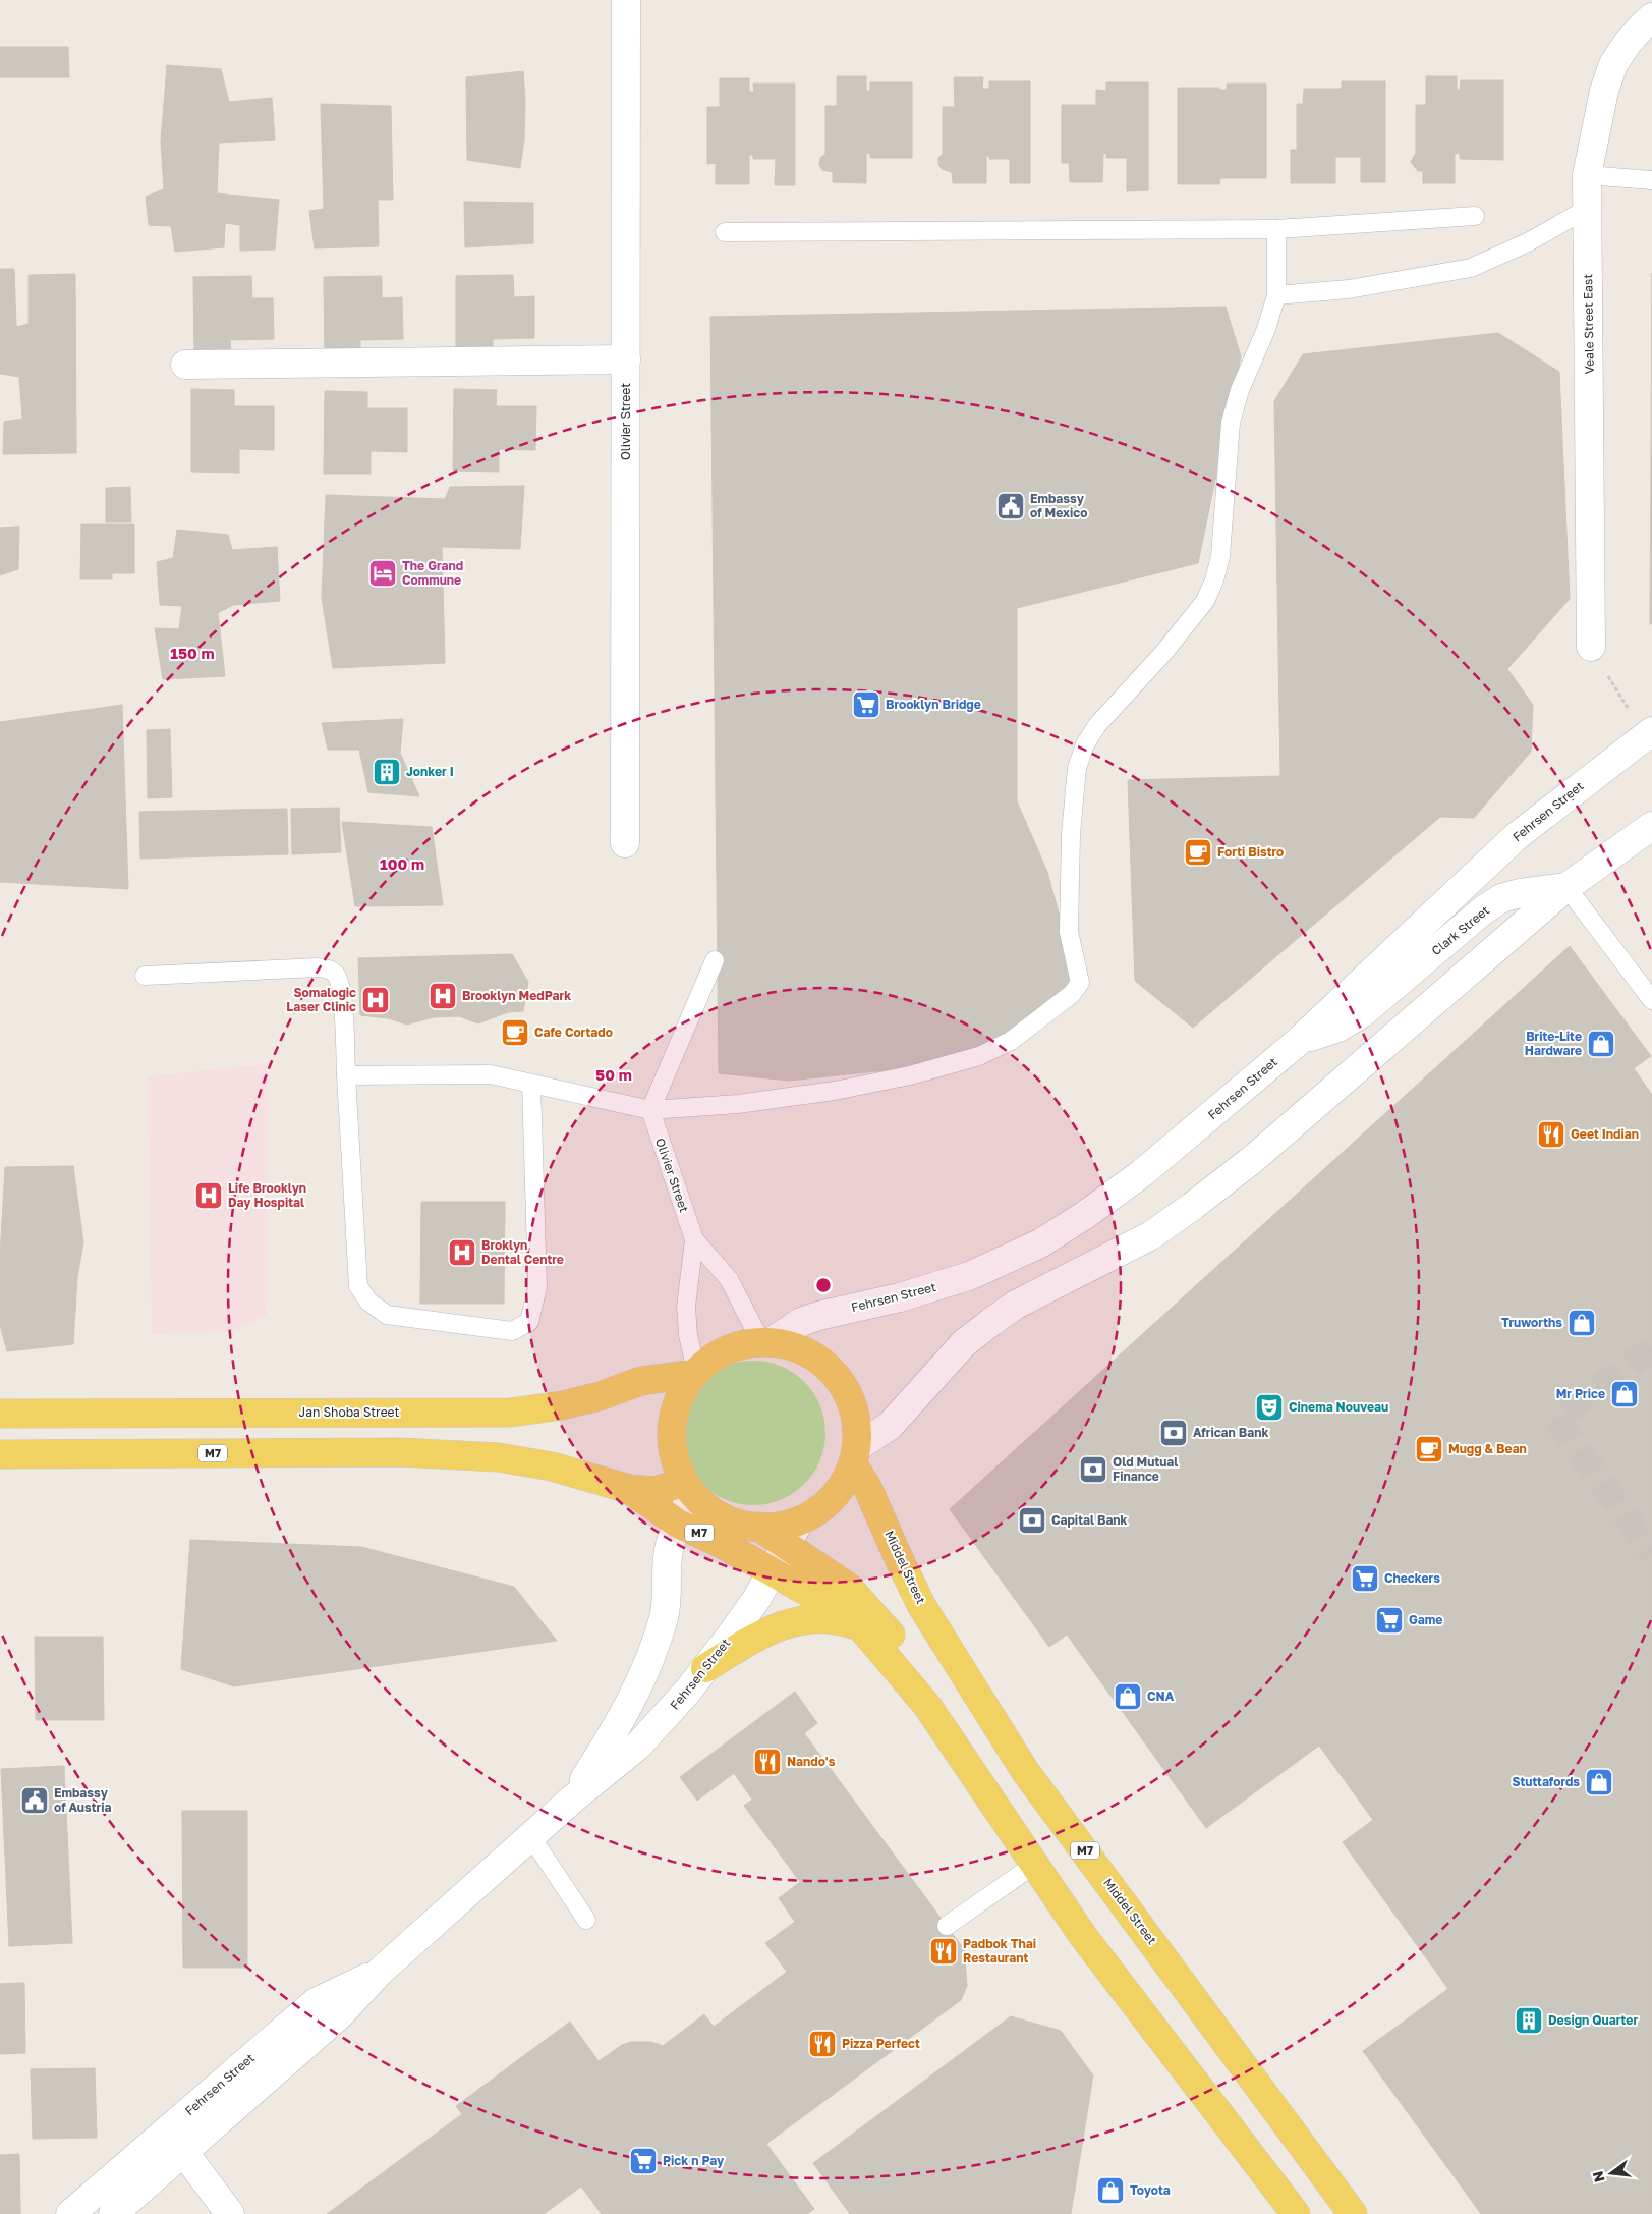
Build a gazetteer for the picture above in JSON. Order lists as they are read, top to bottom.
{
  "streets": {
    "main road": ["Jan Shoba Street", "M7", "Middel Street"],
    "street": [
      "Veale Street East",
      "Olivier Street",
      "Fehrsen Street",
      "Clark Street"
    ]
  },
  "crossings": [
    ["Olivier Street", "Fehrsen Street"],
    ["Olivier Street", "Jan Shoba Street"],
    ["Olivier Street", "M7"],
    ["Fehrsen Street", "Clark Street"],
    ["Fehrsen Street", "M7"],
    ["Jan Shoba Street", "M7"],
    ["M7", "Middel Street"]
  ],
  "places": {
    "public building": ["Embassy of Mexico", "Embassy of Austria"],
    "hotel": ["The Grand Commune"],
    "supermarket": [
      "Brooklyn Bridge",
      "Checkers",
      "Game",
      "Pick n Pay"
    ],
    "building": ["Jonker I", "Design Quarter"],
    "cafe": ["Forti Bistro", "Cafe Cortado", "Mugg & Bean"],
    "hospital": [
      "Brooklyn MedPark",
      "Somalogic Laser Clinic",
      "Life Brooklyn Day Hospital",
      "Broklyn Dental Centre"
    ],
    "shop": [
      "Brite-Lite Hardware",
      "Truworths",
      "Mr Price",
      "CNA",
      "Stuttafords",
      "Toyota"
    ],
    "restaurant": [
      "Geet Indian",
      "Nando's",
      "Padbok Thai Restaurant",
      "Pizza Perfect"
    ],
    "theatre": ["Cinema Nouveau"],
    "bank": ["African Bank", "Old Mutual Finance", "Capital Bank"]
  },
  "north": "left",
  "rings": ["150 m", "100 m", "50 m"]
}
